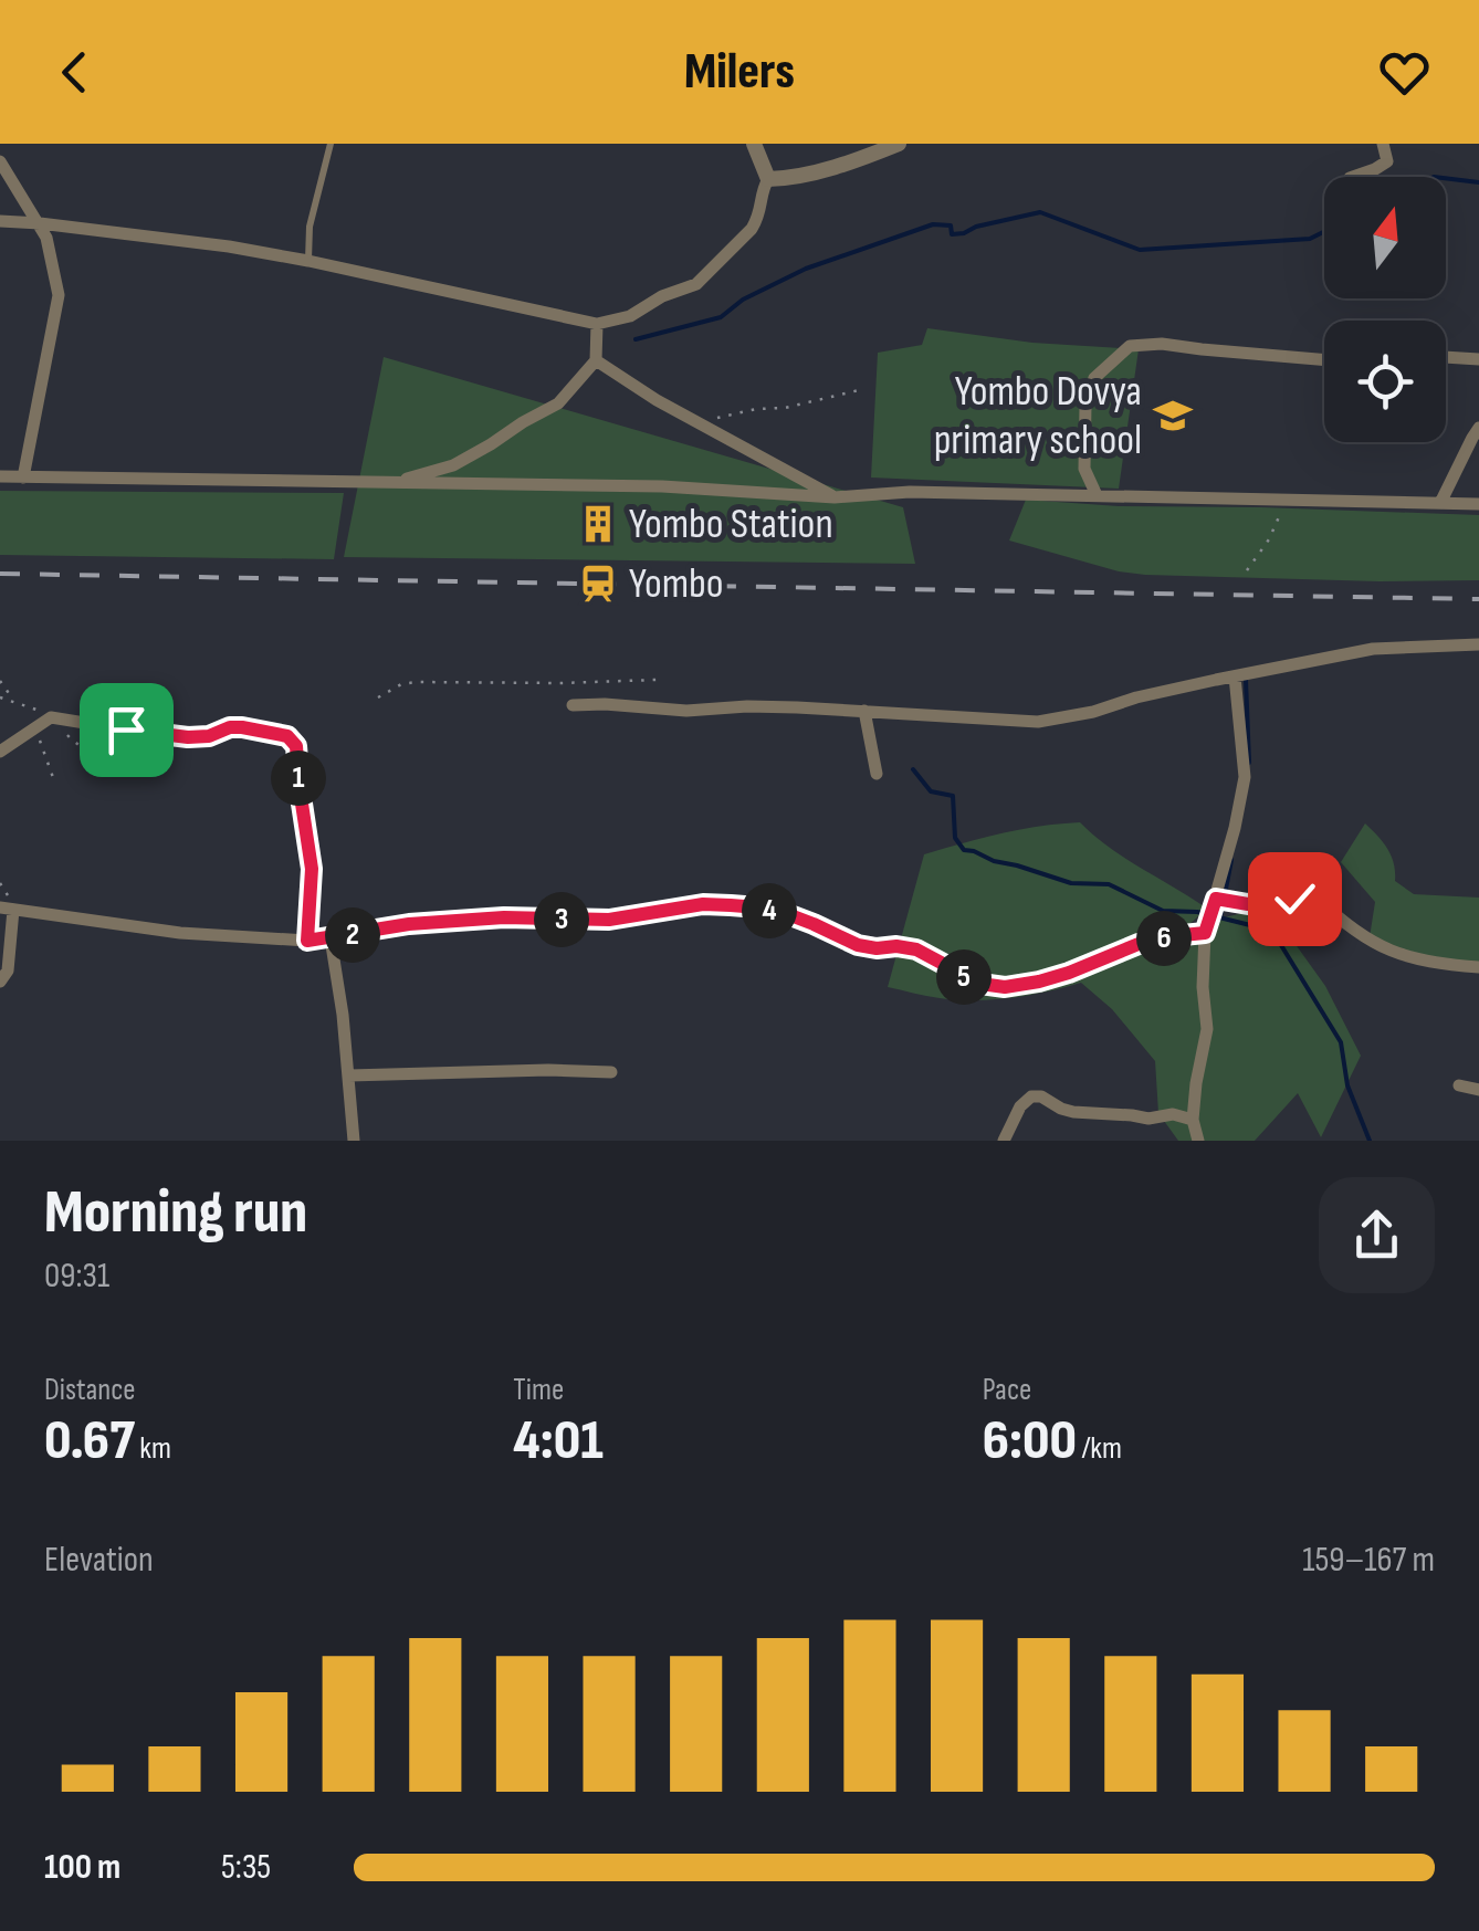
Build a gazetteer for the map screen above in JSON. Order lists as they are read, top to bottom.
{
  "places": {
    "school or university": ["Yombo Dovya primary school"],
    "building": ["Yombo Station"],
    "station": ["Yombo"]
  },
  "north": "top",
  "page": {
    "header": "Milers",
    "pins": [
      "1",
      "4",
      "3",
      "2",
      "6",
      "5"
    ],
    "heading": ["Morning run", "09:31"],
    "stats": [
      ["Distance", "0.67 km"],
      ["Time", "4:01"],
      ["Pace", "6:00 /km"]
    ],
    "chart": ["Elevation", "159–167 m"],
    "list": [
      {
        "name": "100 m",
        "note": "5:35"
      }
    ]
  }
}
